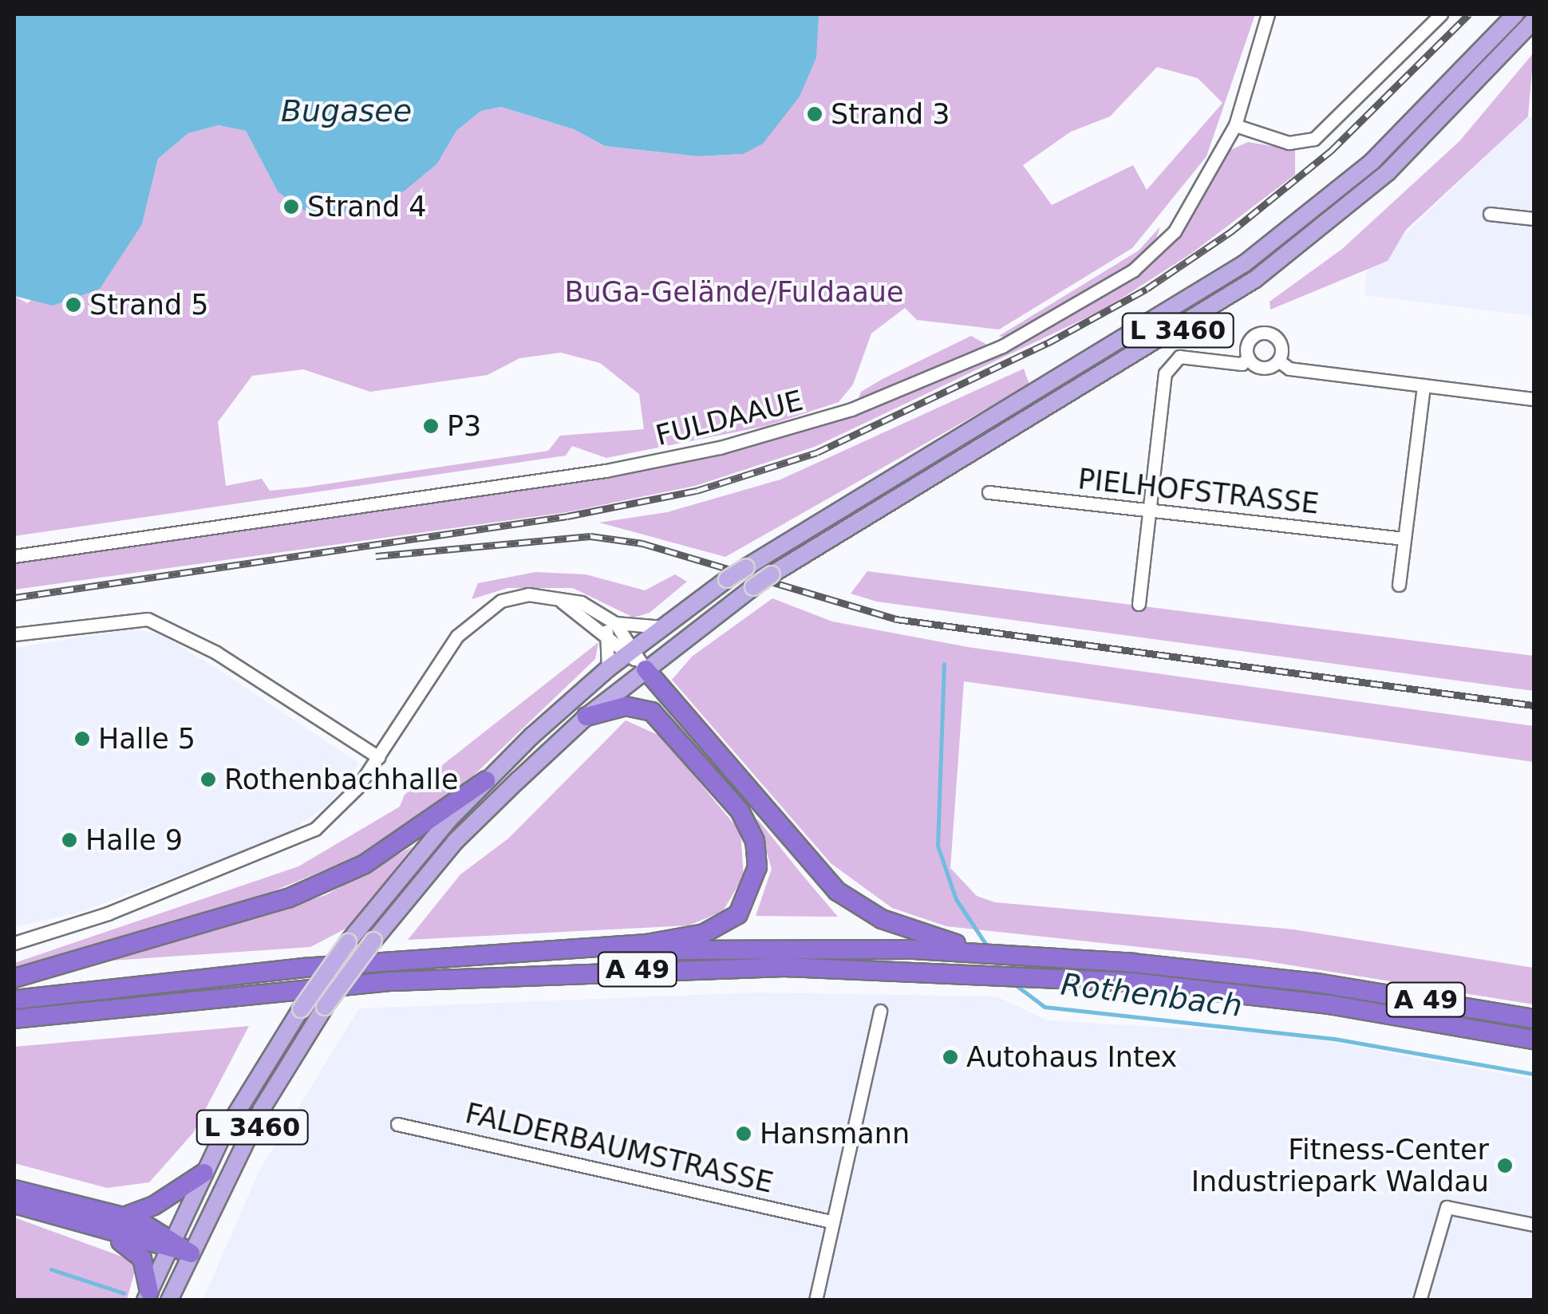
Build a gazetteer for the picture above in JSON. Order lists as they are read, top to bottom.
{
  "streets": {
    "highway": ["A 49"],
    "main road": ["L 3460"],
    "street": ["FULDAAUE", "PIELHOFSTRASSE", "FALDERBAUMSTRASSE"]
  },
  "water": ["Bugasee", "Rothenbach"],
  "parks": ["BuGa-Gelände/Fuldaaue"],
  "places": [
    "Strand 3",
    "Strand 4",
    "Strand 5",
    "P3",
    "Halle 5",
    "Rothenbachhalle",
    "Halle 9",
    "Autohaus Intex",
    "Hansmann",
    "Fitness-Center Industriepark Waldau"
  ]
}
